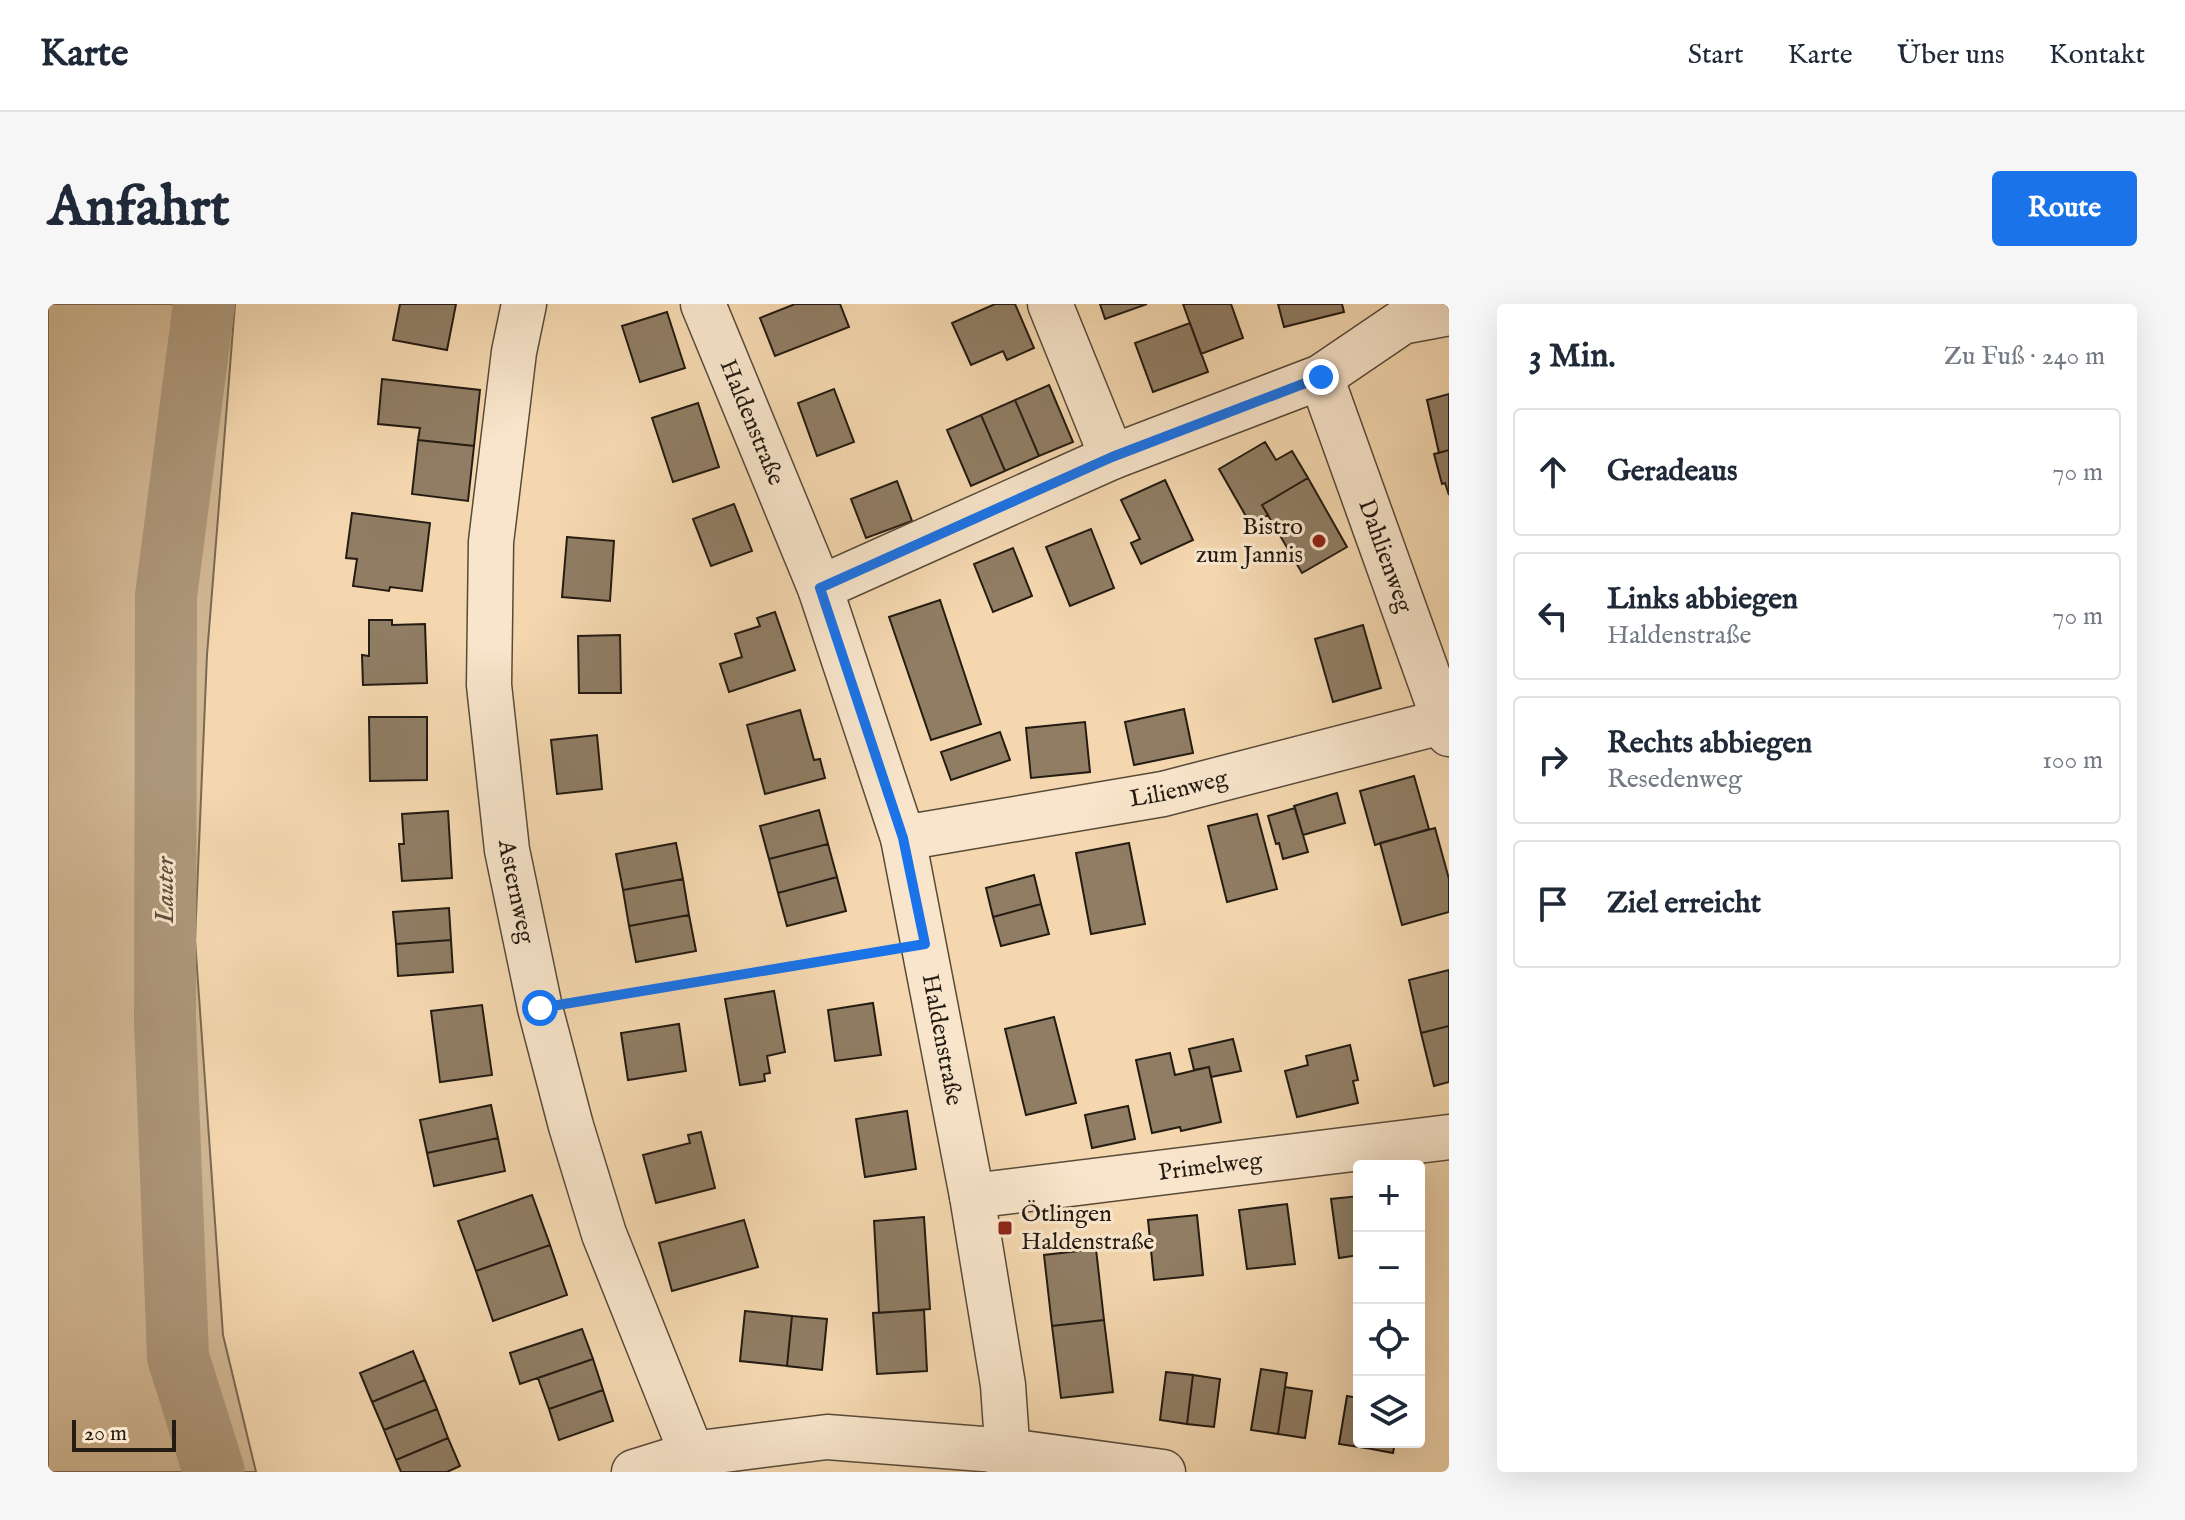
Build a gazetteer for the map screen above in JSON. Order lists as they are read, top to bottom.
{
  "streets": {
    "street": [
      "Haldenstraße",
      "Dahlienweg",
      "Lilienweg",
      "Asternweg",
      "Primelweg"
    ]
  },
  "crossings": [
    ["Haldenstraße", "Lilienweg"],
    ["Haldenstraße", "Primelweg"],
    ["Dahlienweg", "Lilienweg"]
  ],
  "water": ["Lauter"],
  "places": {
    "other": ["Bistro zum Jannis"],
    "transit": ["Ötlingen Haldenstraße"]
  },
  "scale_bar": "20 m",
  "page": {
    "header": "Karte",
    "nav": [
      "Start",
      "Karte",
      "Über uns",
      "Kontakt"
    ],
    "buttons": "Route",
    "title": "Anfahrt",
    "heading": ["3 Min.", "Zu Fuß · 240 m"],
    "list": [
      ["Geradeaus", "70 m"],
      ["Links abbiegen", "Haldenstraße", "70 m"],
      ["Rechts abbiegen", "Resedenweg", "100 m"],
      "Ziel erreicht"
    ],
    "map_buttons": ["+", "−"],
    "scale": "20 m"
  }
}
